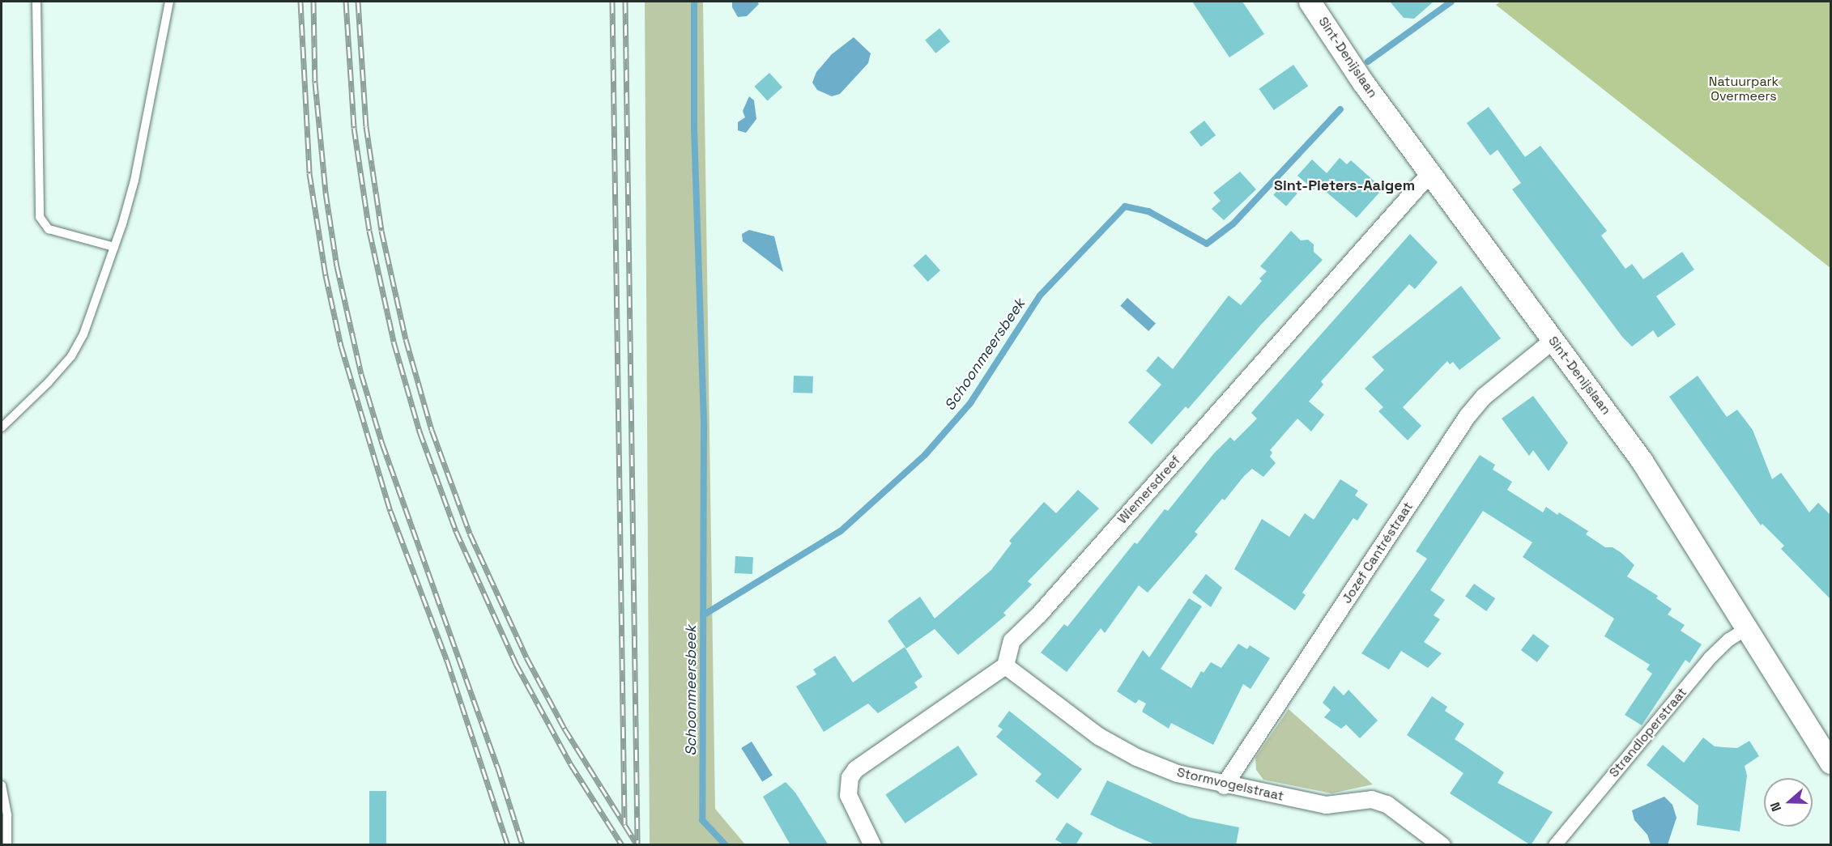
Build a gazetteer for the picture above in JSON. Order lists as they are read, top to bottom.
{
  "streets": {
    "street": [
      "Sint-Denijslaan",
      "Wiemersdreef",
      "Jozef Cantréstraat",
      "Strandloperstraat",
      "Stormvogelstraat"
    ]
  },
  "crossings": [
    ["Sint-Denijslaan", "Wiemersdreef"],
    ["Sint-Denijslaan", "Jozef Cantréstraat"],
    ["Sint-Denijslaan", "Strandloperstraat"],
    ["Wiemersdreef", "Stormvogelstraat"],
    ["Jozef Cantréstraat", "Stormvogelstraat"]
  ],
  "districts": ["Sint-Pieters-Aaigem"],
  "water": ["Schoonmeersbeek"],
  "parks": ["Natuurpark Overmeers"],
  "north": "left"
}
